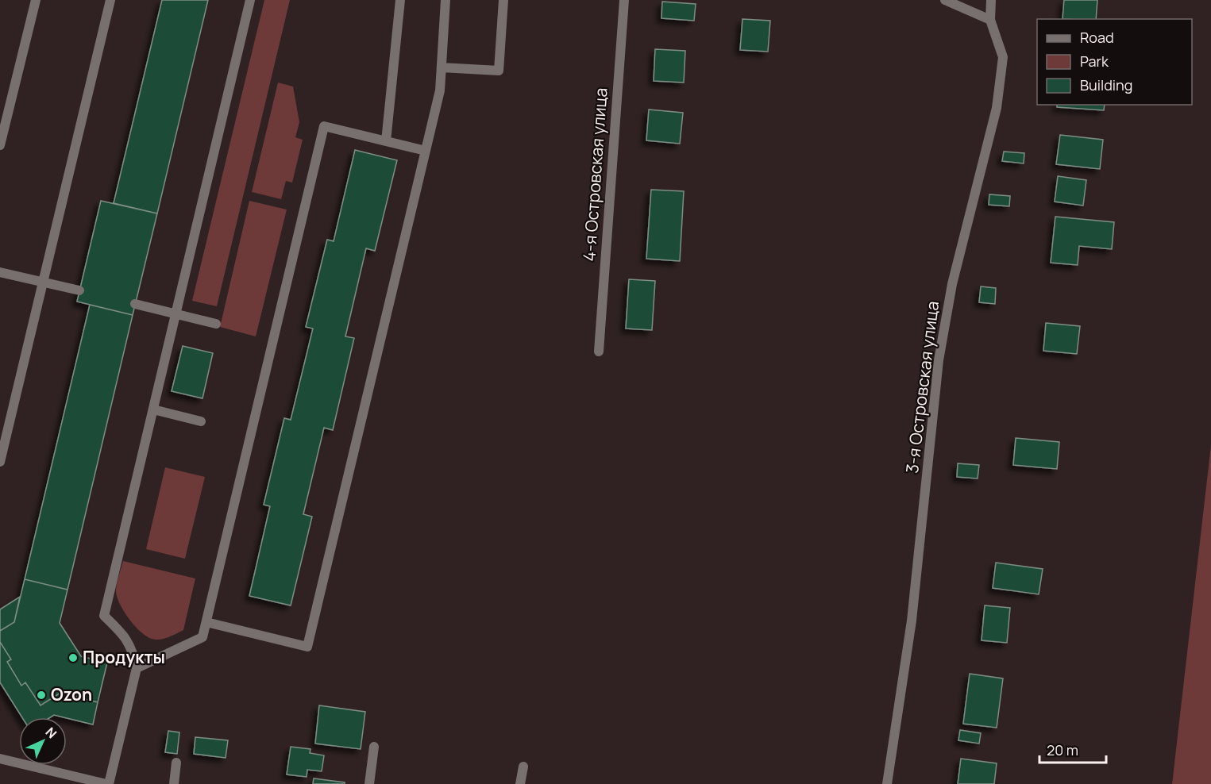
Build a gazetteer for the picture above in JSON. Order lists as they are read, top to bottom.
{
  "streets": {
    "street": ["4-я Островская улица", "3-я Островская улица"]
  },
  "places": ["Продукты", "Ozon"],
  "legend": ["Road", "Park", "Building"],
  "scale_bar": "20 m",
  "north": "top right"
}
